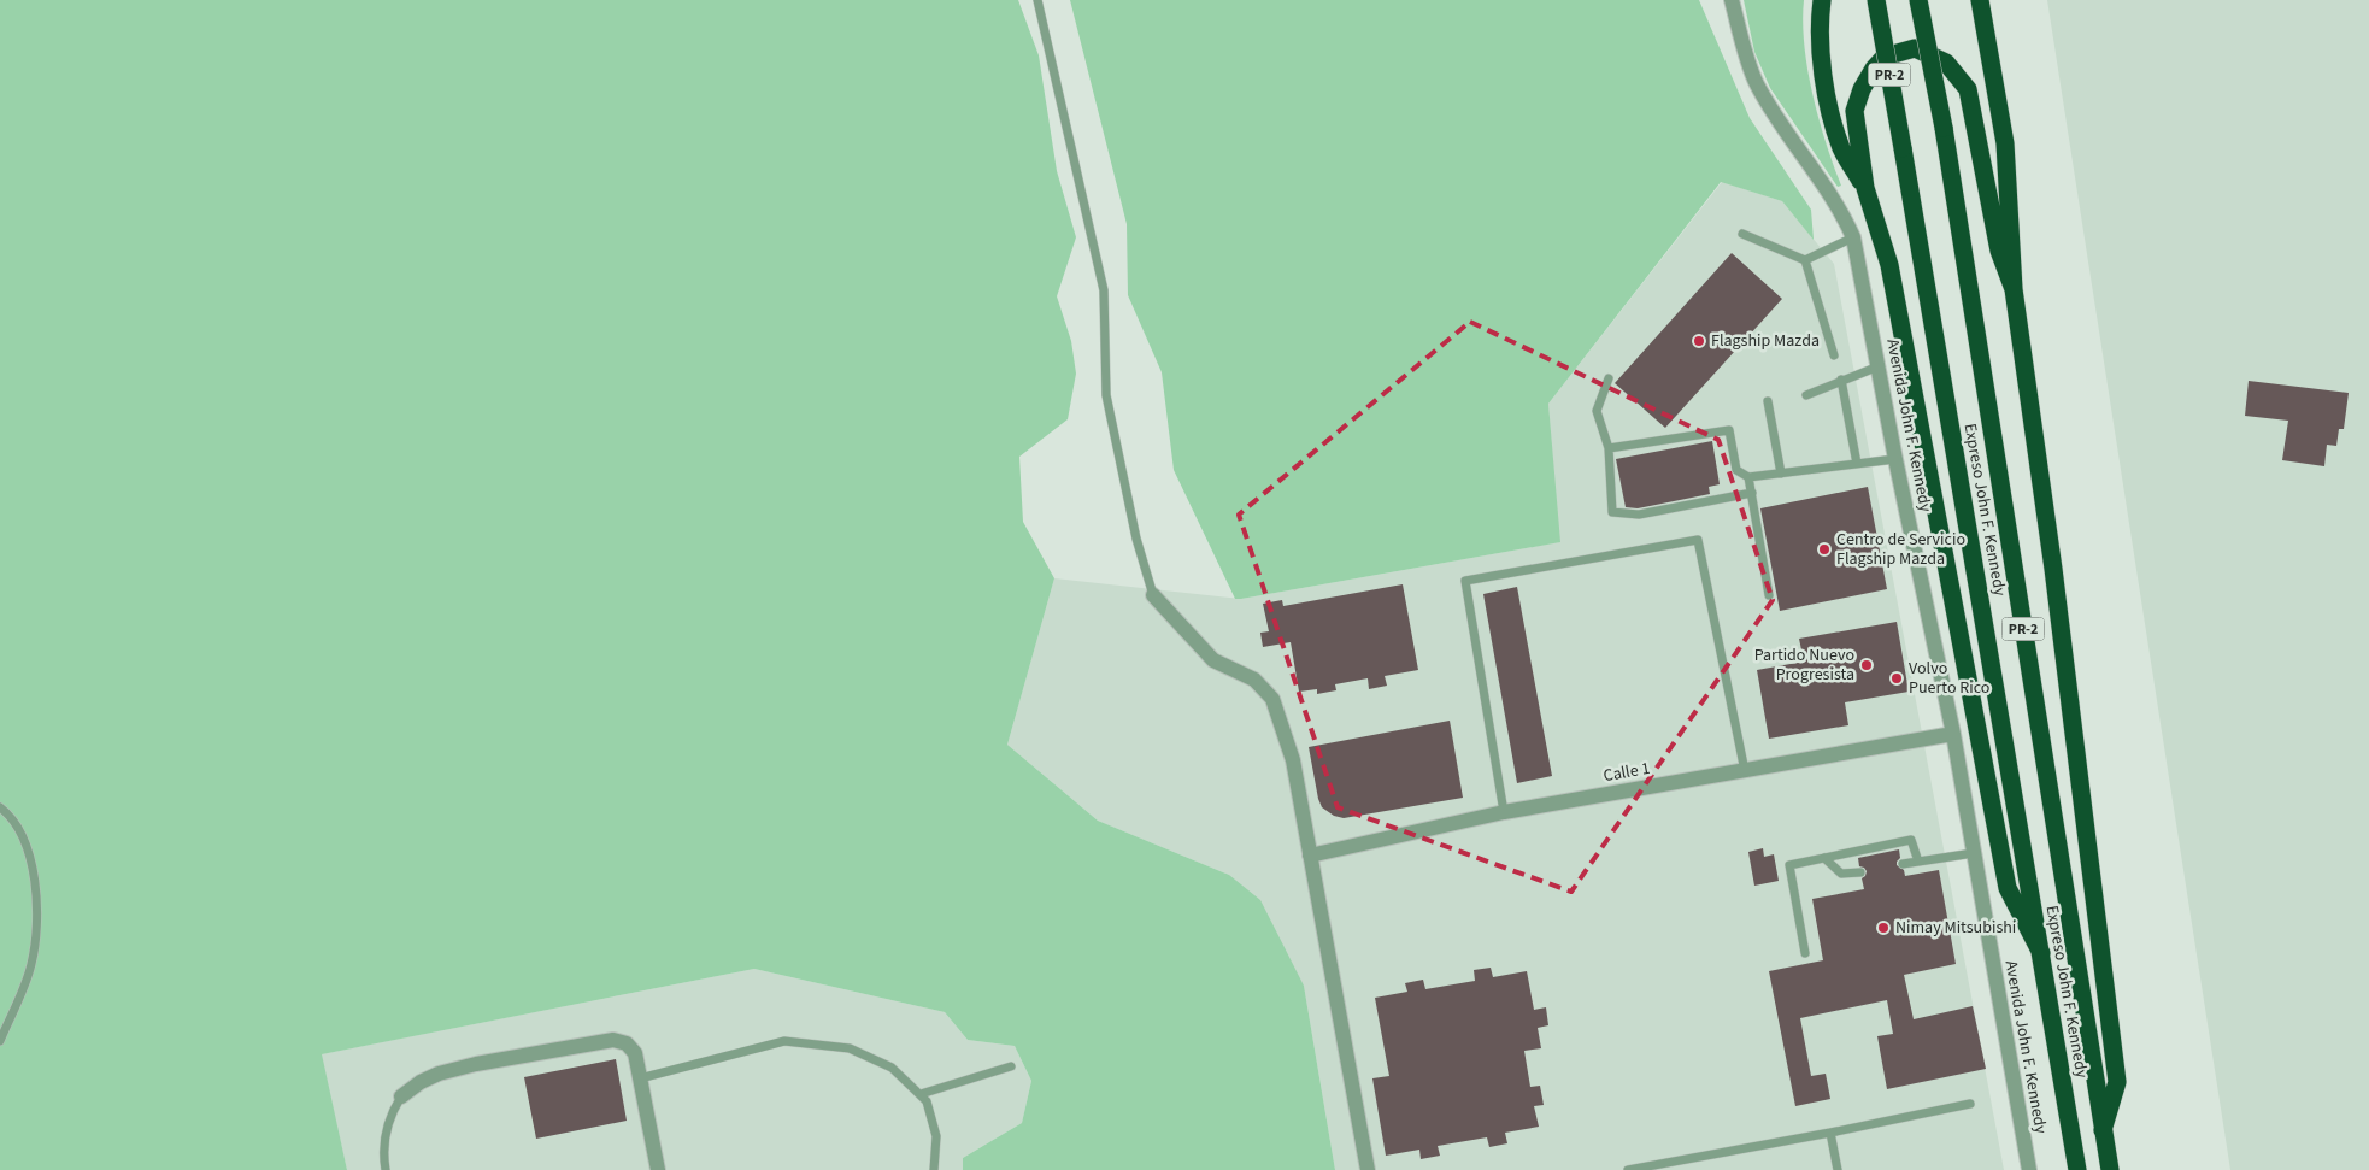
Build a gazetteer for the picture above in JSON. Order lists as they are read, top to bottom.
{
  "streets": {
    "highway": ["PR-2", "Expreso John F. Kennedy"],
    "street": ["Avenida John F. Kennedy", "Calle 1"]
  },
  "crossings": [
    ["Avenida John F. Kennedy", "Calle 1"]
  ],
  "places": [
    "Flagship Mazda",
    "Centro de Servicio Flagship Mazda",
    "Partido Nuevo Progresista",
    "Volvo Puerto Rico",
    "Nimay Mitsubishi"
  ]
}
